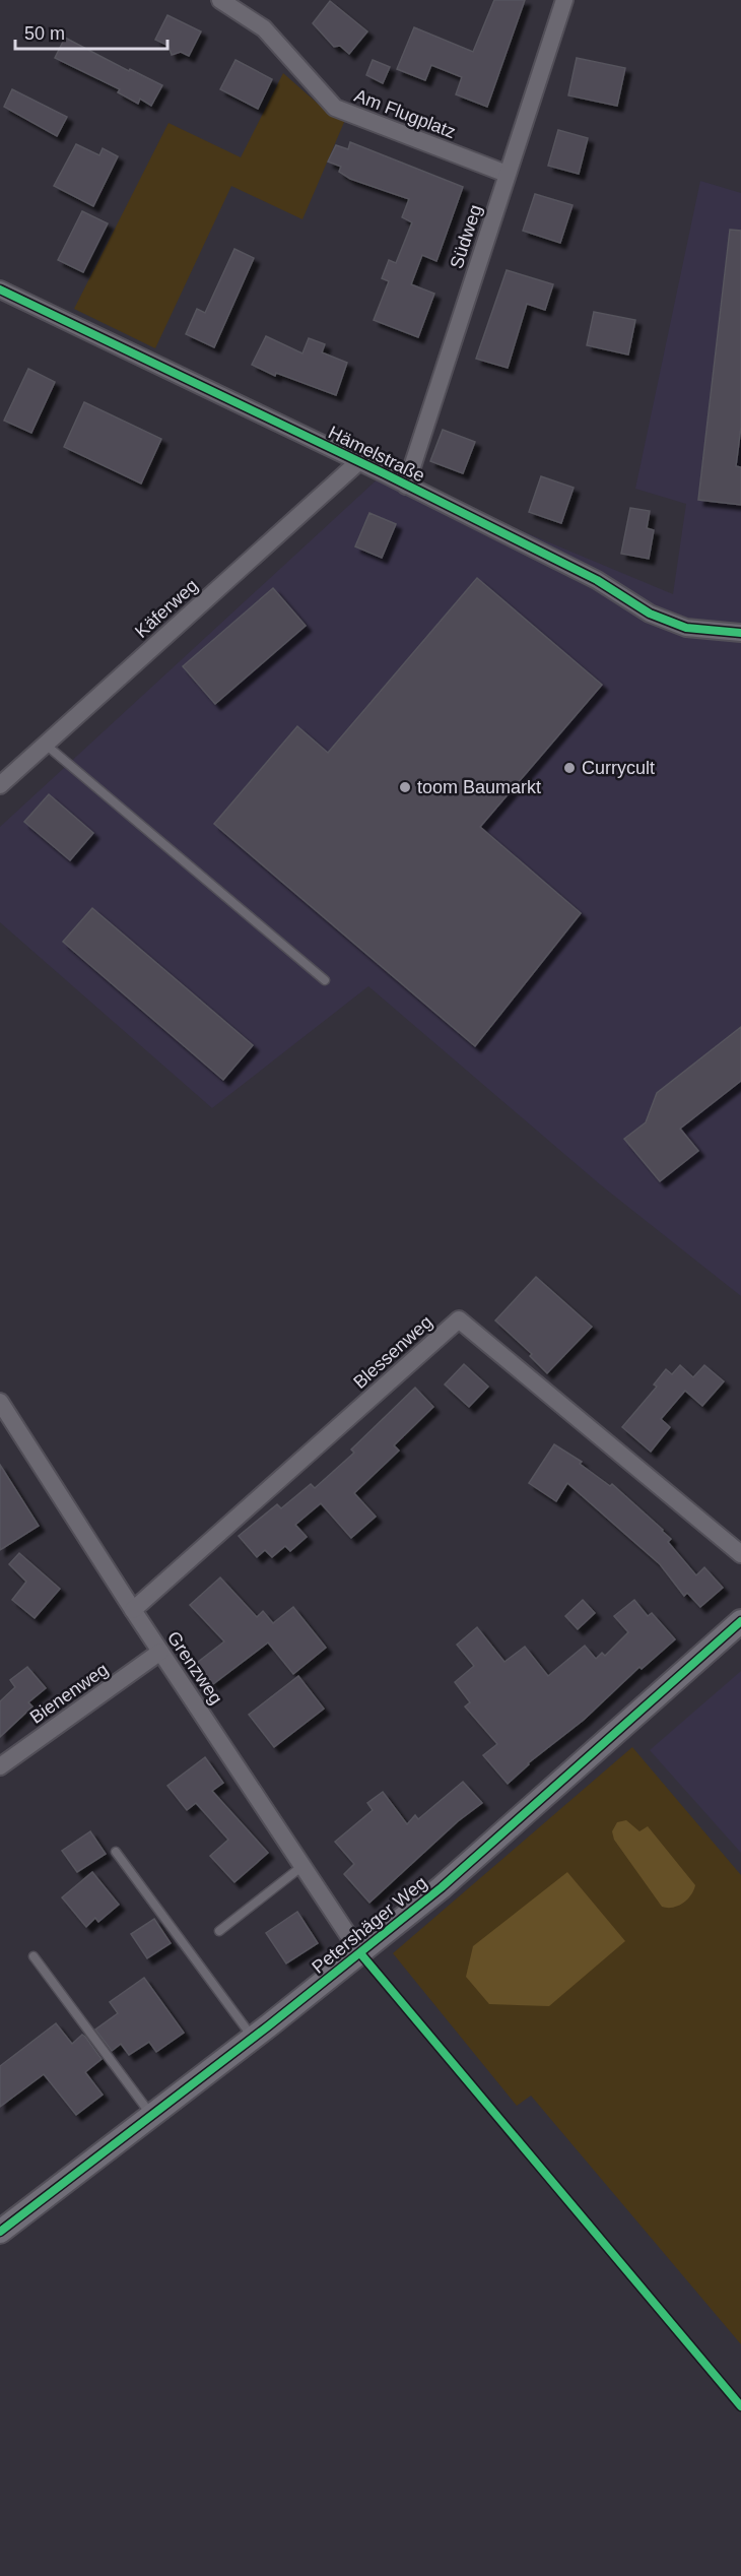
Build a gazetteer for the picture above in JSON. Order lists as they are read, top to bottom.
{
  "streets": {
    "street": [
      "Am Flugplatz",
      "Südweg",
      "Hämelstraße",
      "Käferweg",
      "Blessenweg",
      "Grenzweg",
      "Bienenweg",
      "Petershäger Weg"
    ]
  },
  "crossings": [
    ["Am Flugplatz", "Südweg"],
    ["Südweg", "Hämelstraße"],
    ["Hämelstraße", "Käferweg"],
    ["Blessenweg", "Grenzweg"],
    ["Grenzweg", "Bienenweg"],
    ["Grenzweg", "Petershäger Weg"]
  ],
  "places": ["Currycult", "toom Baumarkt"],
  "scale_bar": "50 m"
}
